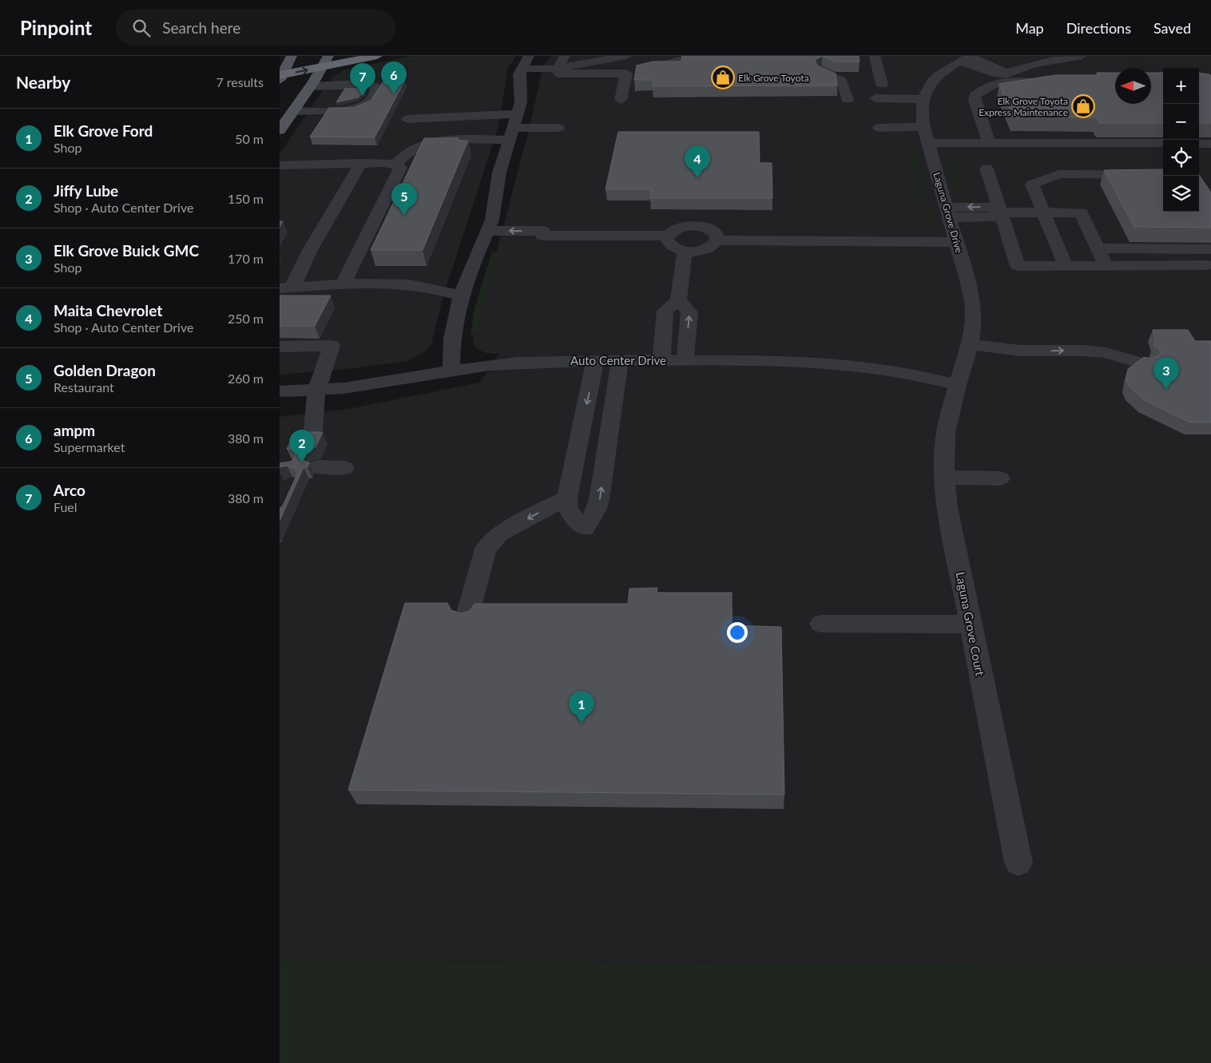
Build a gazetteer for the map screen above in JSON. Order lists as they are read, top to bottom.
{
  "streets": {
    "street": ["Laguna Grove Drive", "Auto Center Drive", "Laguna Grove Court"]
  },
  "crossings": [
    ["Laguna Grove Drive", "Auto Center Drive"],
    ["Laguna Grove Drive", "Laguna Grove Court"],
    ["Auto Center Drive", "Laguna Grove Court"]
  ],
  "places": {
    "shop": ["Elk Grove Toyota", "Elk Grove Toyota Express Maintenance"]
  },
  "north": "left",
  "page": {
    "header": "Pinpoint",
    "search": "Search here",
    "nav": ["Map", "Directions", "Saved"],
    "heading": ["Nearby", "7 results"],
    "pins": [
      "6",
      "7",
      "4",
      "5",
      "3",
      "2",
      "1"
    ],
    "map_buttons": ["+", "−"],
    "list": [
      {
        "mark": "1",
        "name": "Elk Grove Ford",
        "note": "Shop",
        "value": "50 m"
      },
      {
        "mark": "2",
        "name": "Jiffy Lube",
        "note": "Shop · Auto Center Drive",
        "value": "150 m"
      },
      {
        "mark": "3",
        "name": "Elk Grove Buick GMC",
        "note": "Shop",
        "value": "170 m"
      },
      {
        "mark": "4",
        "name": "Maita Chevrolet",
        "note": "Shop · Auto Center Drive",
        "value": "250 m"
      },
      {
        "mark": "5",
        "name": "Golden Dragon",
        "note": "Restaurant",
        "value": "260 m"
      },
      {
        "mark": "6",
        "name": "ampm",
        "note": "Supermarket",
        "value": "380 m"
      },
      {
        "mark": "7",
        "name": "Arco",
        "note": "Fuel",
        "value": "380 m"
      }
    ]
  }
}
